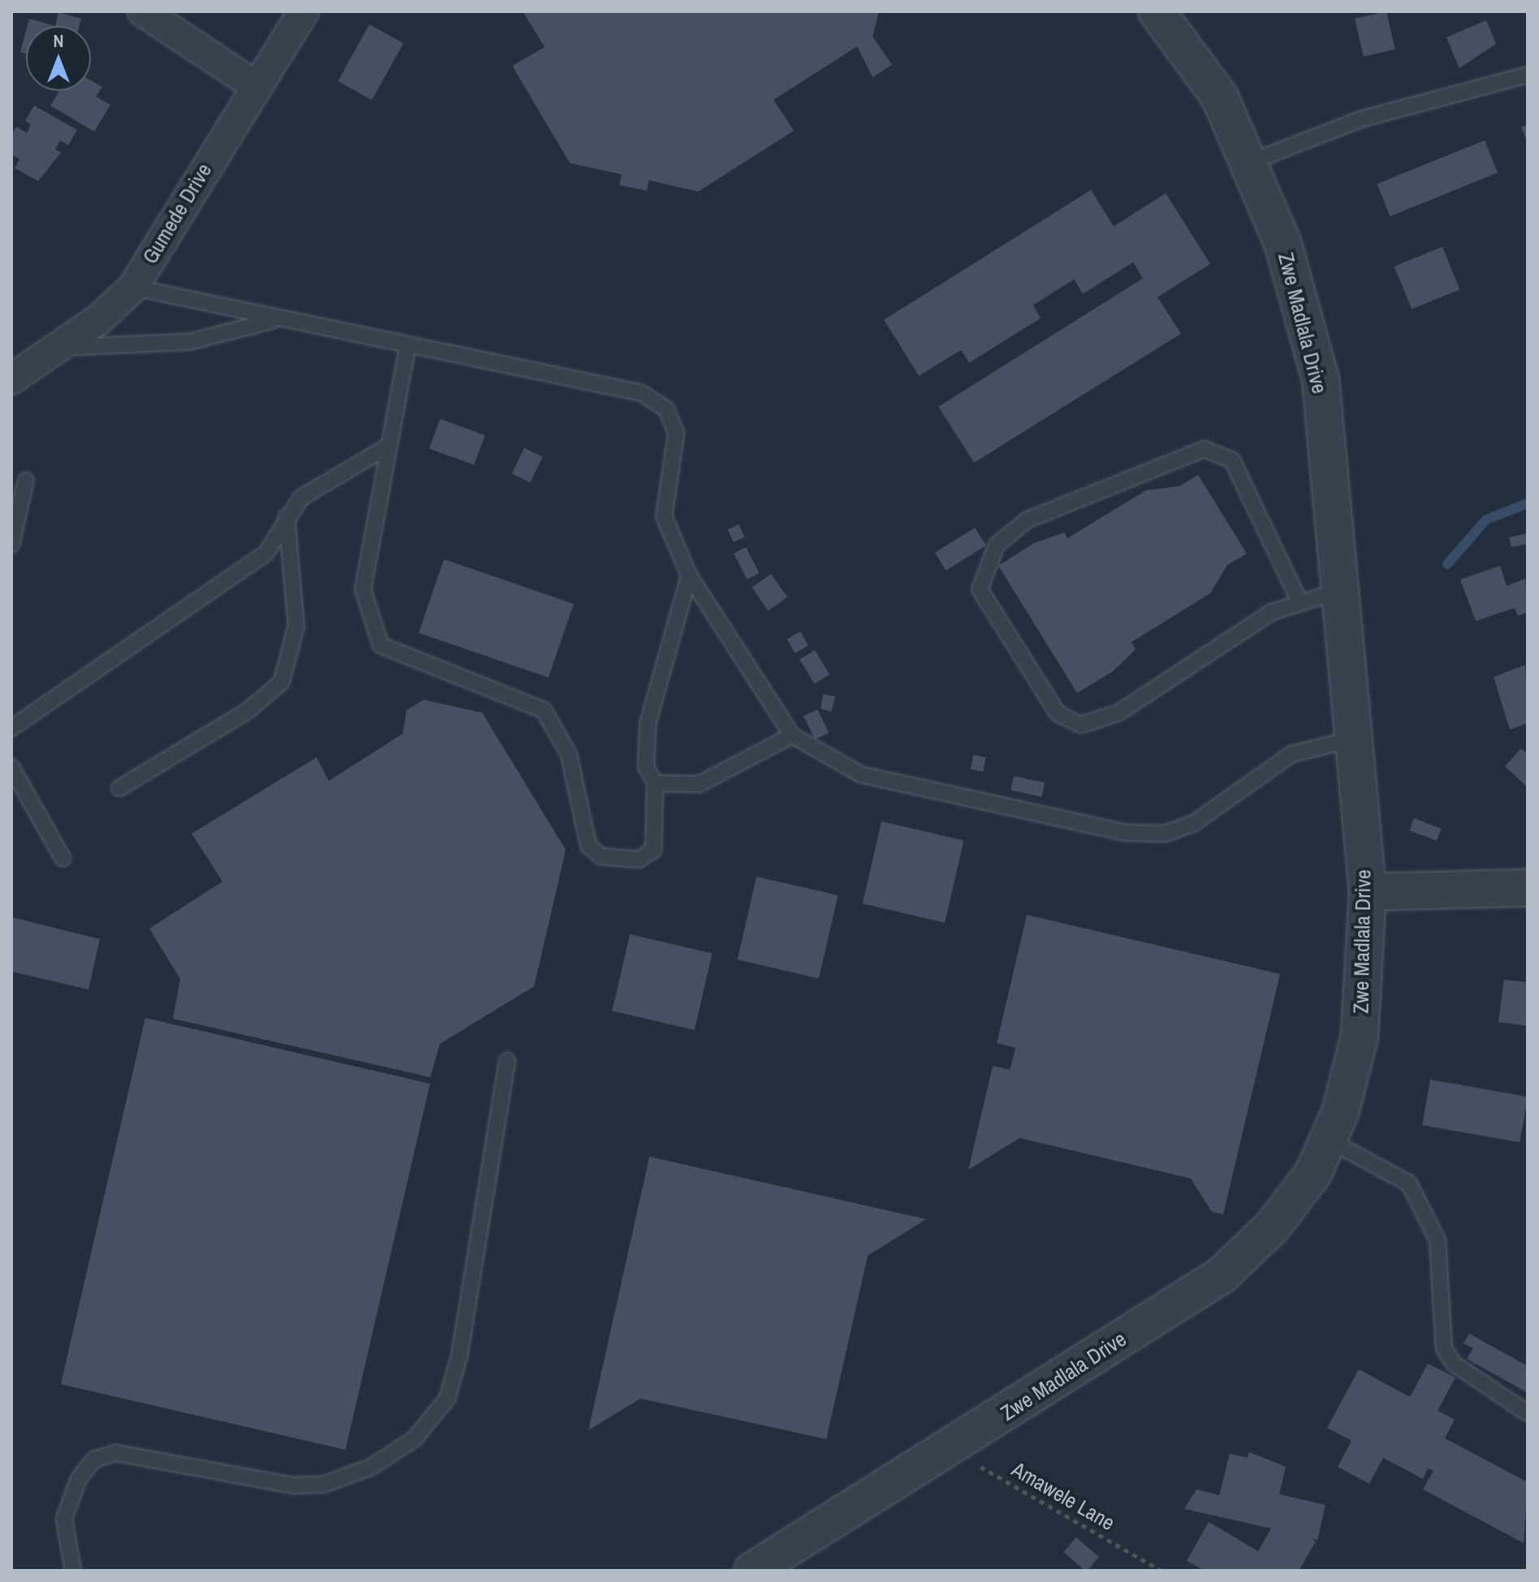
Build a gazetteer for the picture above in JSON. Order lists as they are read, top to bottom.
{
  "streets": {
    "street": ["Gumede Drive", "Zwe Madlala Drive"],
    "path": ["Amawele Lane"]
  },
  "crossings": [
    ["Zwe Madlala Drive", "Amawele Lane"]
  ],
  "north": "top"
}
